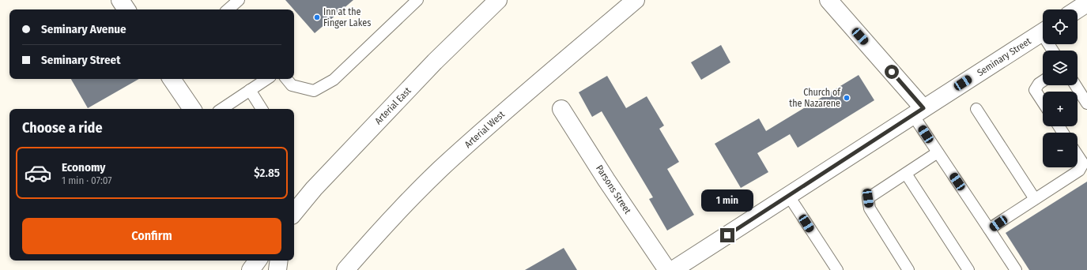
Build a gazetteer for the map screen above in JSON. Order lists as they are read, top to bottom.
{
  "streets": {
    "main road": [
      "Seminary Street",
      "Arterial East",
      "Arterial West",
      "Parsons Street"
    ]
  },
  "places": ["Inn at the Finger Lakes", "Church of the Nazarene"],
  "page": {
    "map_buttons": ["+", "−"],
    "banner": ["Seminary Avenue", "Seminary Street"],
    "heading": "Choose a ride",
    "list": [
      {
        "name": "Economy",
        "note": "1 min · 07:07",
        "value": "$2.85"
      }
    ],
    "bubble": "1 min",
    "buttons": "Confirm"
  }
}
